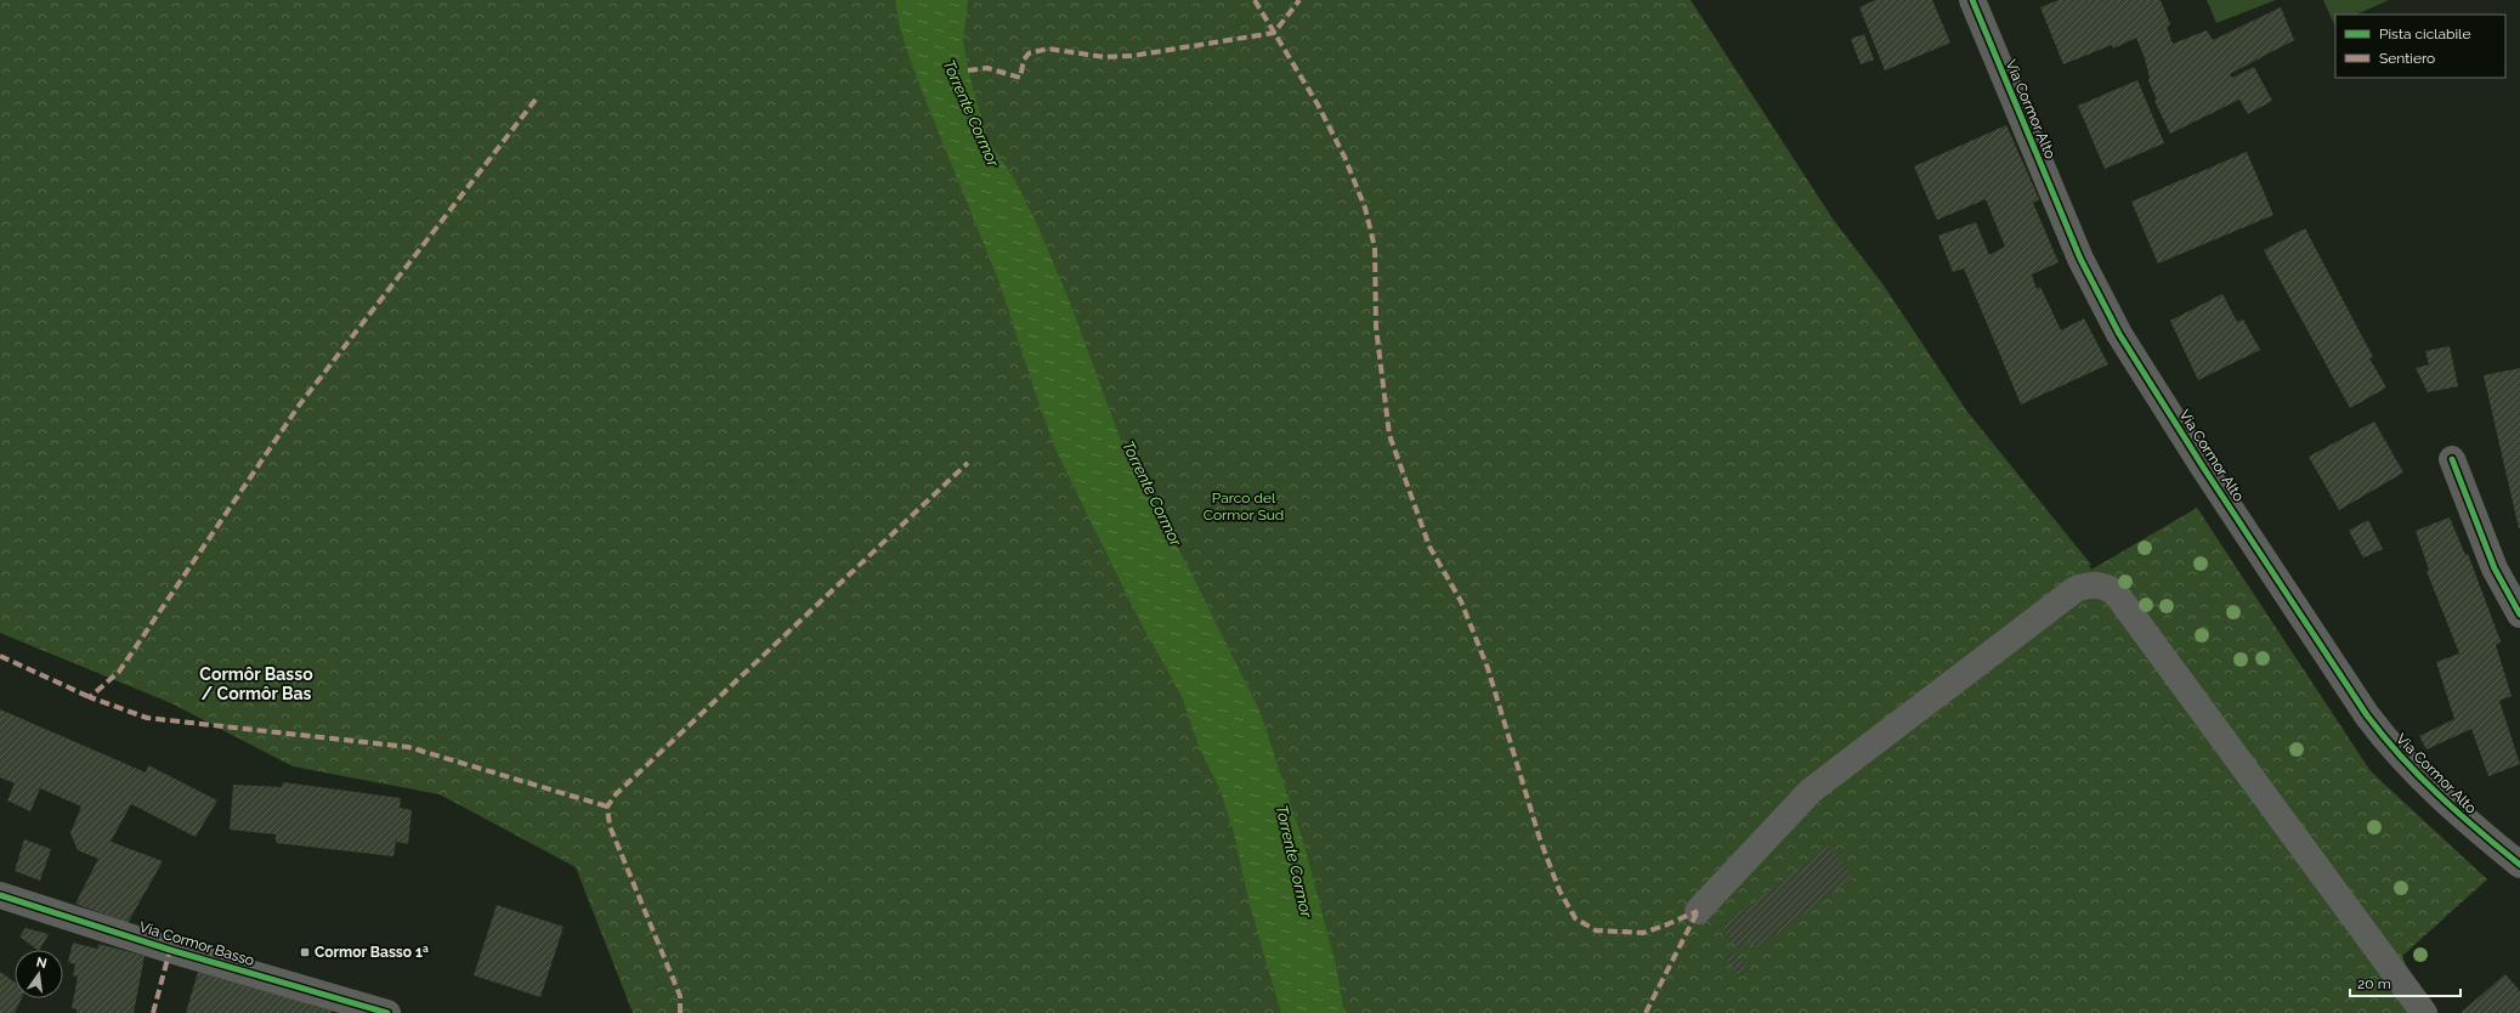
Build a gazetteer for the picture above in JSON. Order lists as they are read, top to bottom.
{
  "streets": {
    "street": ["Via Cormor Alto", "Via Cormor Basso"]
  },
  "districts": ["Cormôr Basso / Cormôr Bas"],
  "water": ["Torrente Cormor"],
  "parks": ["Parco del Cormor Sud"],
  "places": {
    "transit": ["Cormor Basso 1ª"]
  },
  "legend": ["Pista ciclabile", "Sentiero"],
  "scale_bar": "20 m",
  "north": "top"
}
